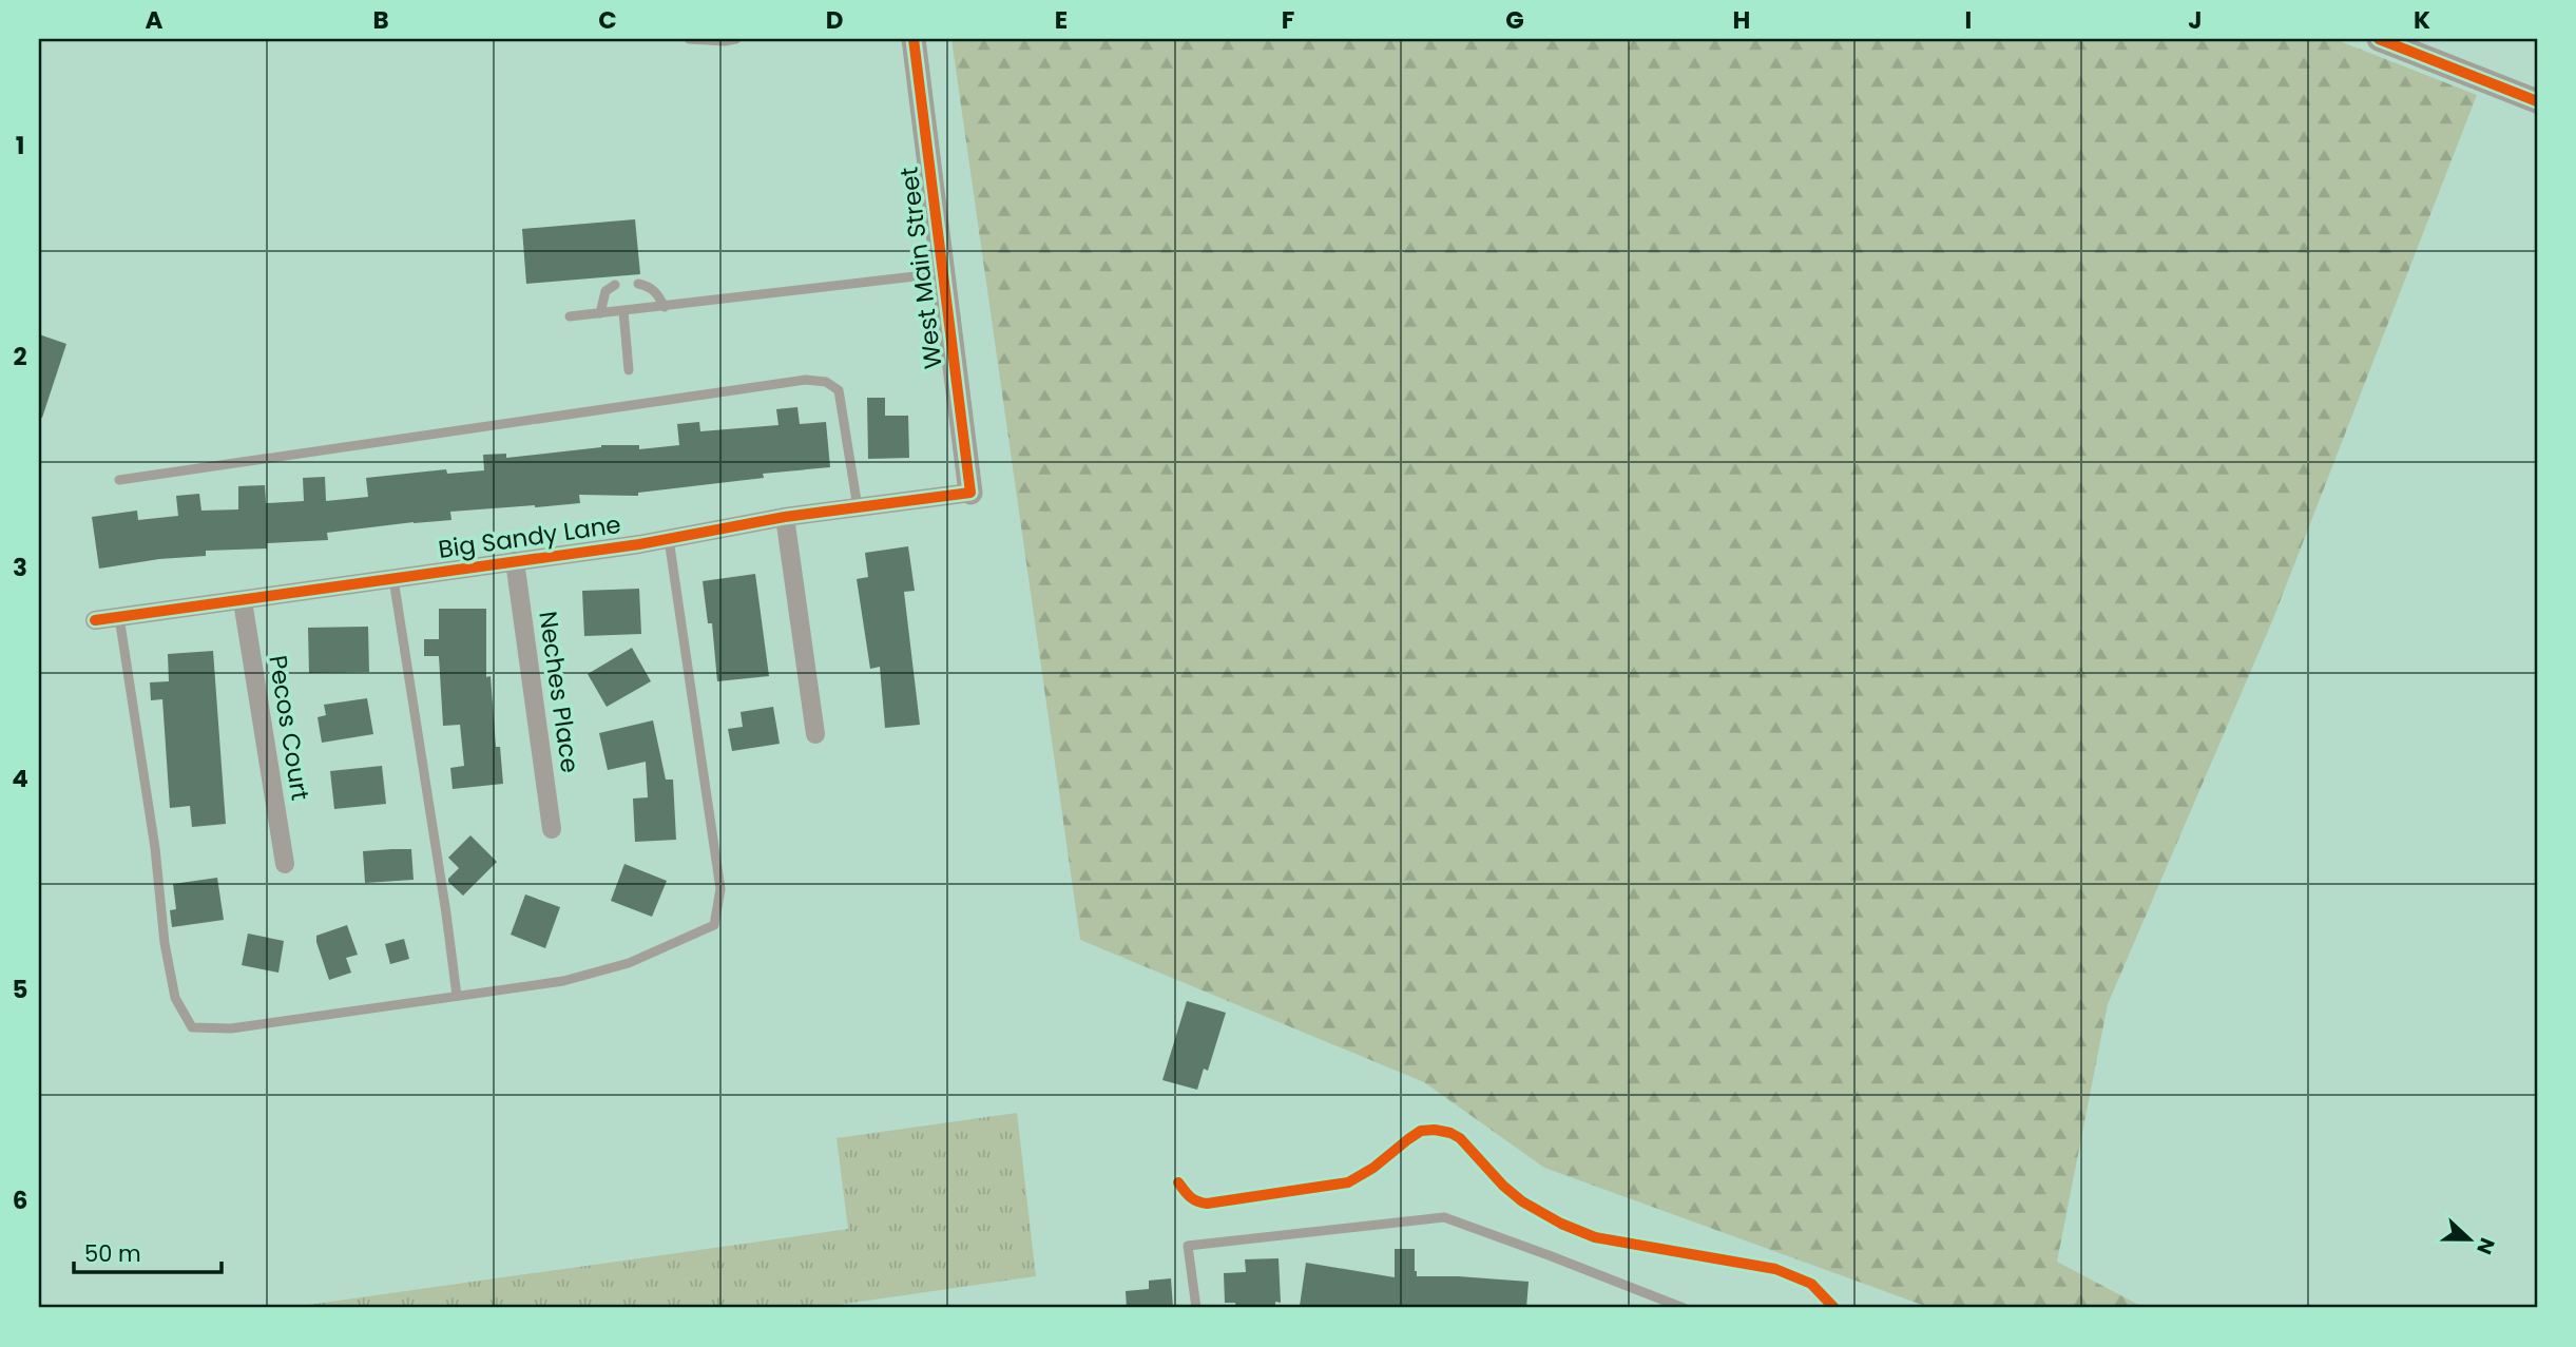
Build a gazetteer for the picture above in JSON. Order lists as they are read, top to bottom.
{
  "streets": {
    "street": [
      "West Main Street",
      "Big Sandy Lane",
      "Neches Place",
      "Pecos Court"
    ]
  },
  "crossings": [
    ["West Main Street", "Big Sandy Lane"],
    ["Big Sandy Lane", "Neches Place"],
    ["Big Sandy Lane", "Pecos Court"]
  ],
  "scale_bar": "50 m",
  "north": "right",
  "grid": {
    "columns": [
      "A",
      "B",
      "C",
      "D",
      "E",
      "F",
      "G",
      "H",
      "I",
      "J",
      "K"
    ],
    "rows": [
      "1",
      "2",
      "3",
      "4",
      "5",
      "6"
    ]
  }
}
